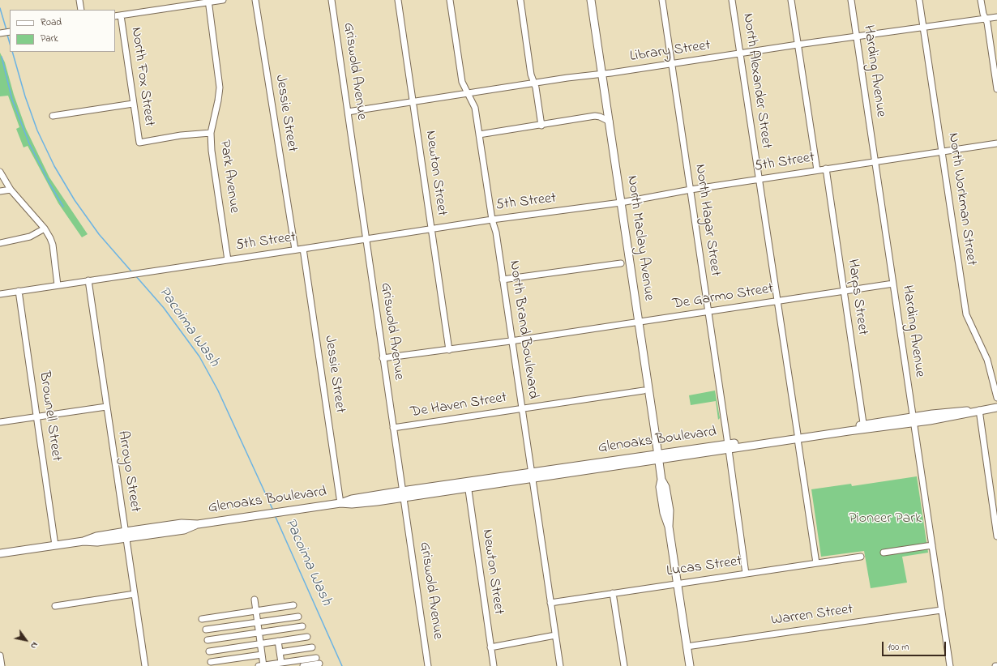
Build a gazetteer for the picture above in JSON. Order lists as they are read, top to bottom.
{
  "streets": {
    "main road": ["North Maclay Avenue", "Glenoaks Boulevard"],
    "street": [
      "Library Street",
      "Griswold Avenue",
      "Harding Avenue",
      "North Fox Street",
      "North Alexander Street",
      "Jessie Street",
      "5th Street",
      "Newton Street",
      "Park Avenue",
      "North Workman Street",
      "North Hagar Street",
      "De Garmo Street",
      "Harps Street",
      "North Brand Boulevard",
      "De Haven Street",
      "Brownell Street",
      "Arroyo Street",
      "Lucas Street",
      "Warren Street"
    ]
  },
  "crossings": [
    ["Library Street", "Griswold Avenue"],
    ["Library Street", "Harding Avenue"],
    ["Library Street", "North Alexander Street"],
    ["Library Street", "Newton Street"],
    ["Library Street", "North Workman Street"],
    ["Library Street", "North Hagar Street"],
    ["Library Street", "North Maclay Avenue"],
    ["Library Street", "North Brand Boulevard"],
    ["Griswold Avenue", "5th Street"],
    ["Griswold Avenue", "De Garmo Street"],
    ["Griswold Avenue", "De Haven Street"],
    ["Griswold Avenue", "Glenoaks Boulevard"],
    ["Harding Avenue", "5th Street"],
    ["Harding Avenue", "De Garmo Street"],
    ["Harding Avenue", "Glenoaks Boulevard"],
    ["Harding Avenue", "Warren Street"],
    ["North Fox Street", "Park Avenue"],
    ["North Alexander Street", "5th Street"],
    ["North Alexander Street", "De Garmo Street"],
    ["North Alexander Street", "Glenoaks Boulevard"],
    ["North Alexander Street", "Lucas Street"],
    ["Jessie Street", "5th Street"],
    ["Jessie Street", "Glenoaks Boulevard"],
    ["5th Street", "Newton Street"],
    ["5th Street", "Park Avenue"],
    ["5th Street", "North Workman Street"],
    ["5th Street", "North Hagar Street"],
    ["5th Street", "North Maclay Avenue"],
    ["5th Street", "Harps Street"],
    ["5th Street", "North Brand Boulevard"],
    ["5th Street", "Brownell Street"],
    ["5th Street", "Arroyo Street"],
    ["Newton Street", "De Garmo Street"],
    ["Newton Street", "Glenoaks Boulevard"],
    ["North Hagar Street", "De Garmo Street"],
    ["North Hagar Street", "Glenoaks Boulevard"],
    ["North Hagar Street", "Lucas Street"],
    ["North Maclay Avenue", "De Garmo Street"],
    ["North Maclay Avenue", "Glenoaks Boulevard"],
    ["North Maclay Avenue", "Lucas Street"],
    ["North Maclay Avenue", "Warren Street"],
    ["De Garmo Street", "Harps Street"],
    ["De Garmo Street", "North Brand Boulevard"],
    ["Harps Street", "Glenoaks Boulevard"],
    ["North Brand Boulevard", "De Haven Street"],
    ["North Brand Boulevard", "Glenoaks Boulevard"],
    ["North Brand Boulevard", "Lucas Street"],
    ["Brownell Street", "Glenoaks Boulevard"],
    ["Glenoaks Boulevard", "Arroyo Street"]
  ],
  "water": ["Pacoima Wash"],
  "parks": ["Pioneer Park"],
  "legend": ["Road", "Park"],
  "scale_bar": "100 m",
  "north": "bottom right"
}
